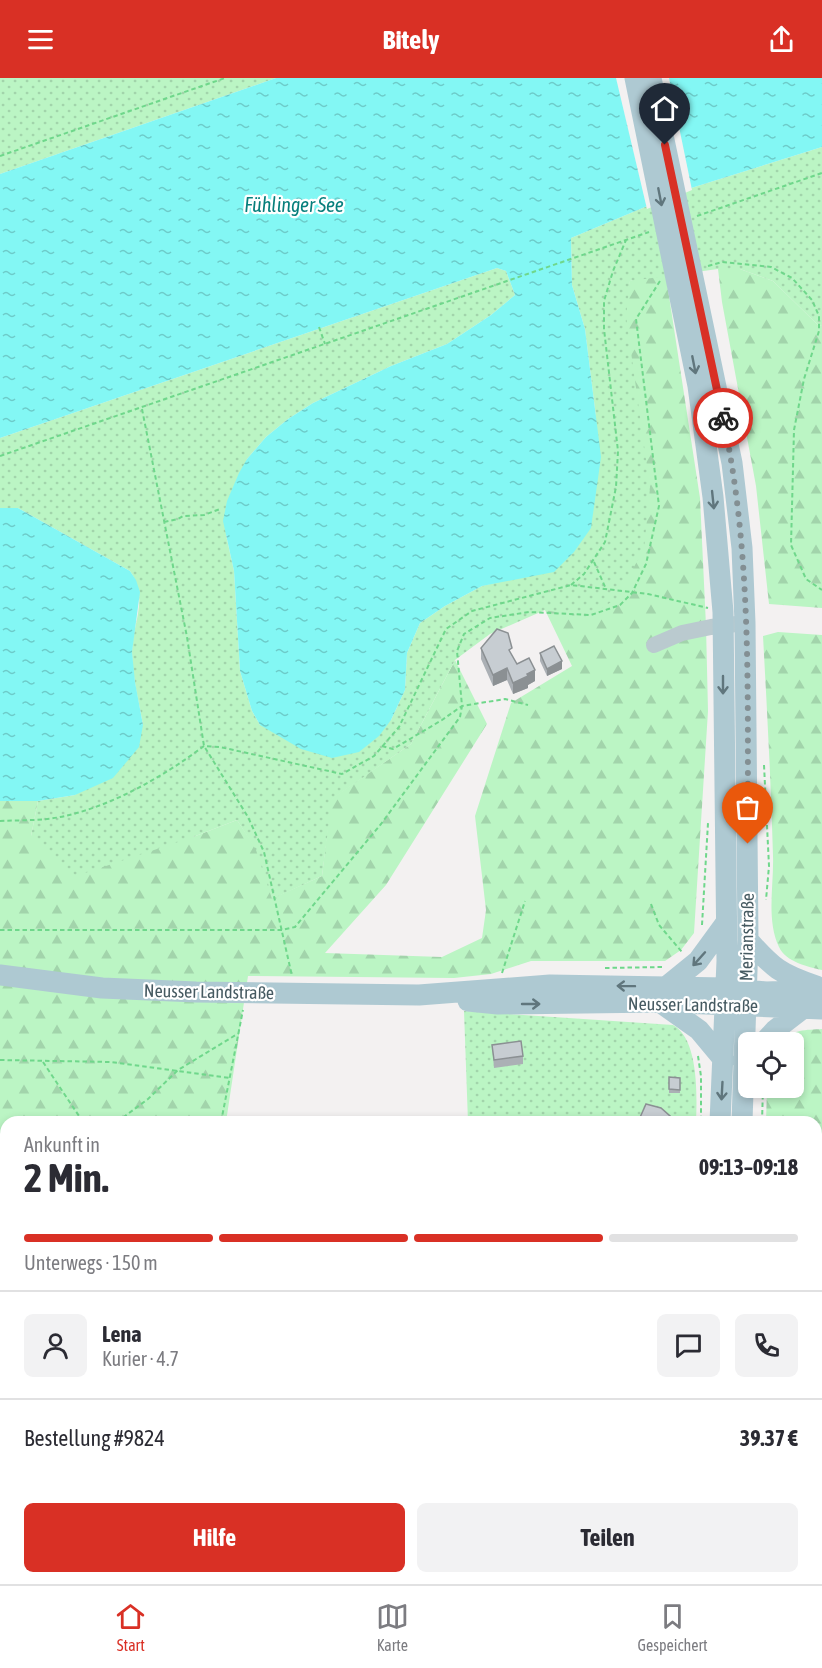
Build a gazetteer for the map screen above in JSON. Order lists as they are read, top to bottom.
{
  "streets": {
    "main road": ["Merianstraße", "Neusser Landstraße"]
  },
  "crossings": [
    ["Merianstraße", "Neusser Landstraße"]
  ],
  "water": ["Fühlinger See"],
  "page": {
    "header": "Bitely",
    "heading": ["2 Min.", "Ankunft in", "09:13–09:18"],
    "panel": [
      "Lena",
      "Kurier · 4.7",
      "Bestellung #9824",
      "39.37 €"
    ],
    "bar": "Unterwegs · 150 m",
    "buttons": ["Hilfe", "Teilen"],
    "tabs": ["Start", "Karte", "Gespeichert"]
  }
}
